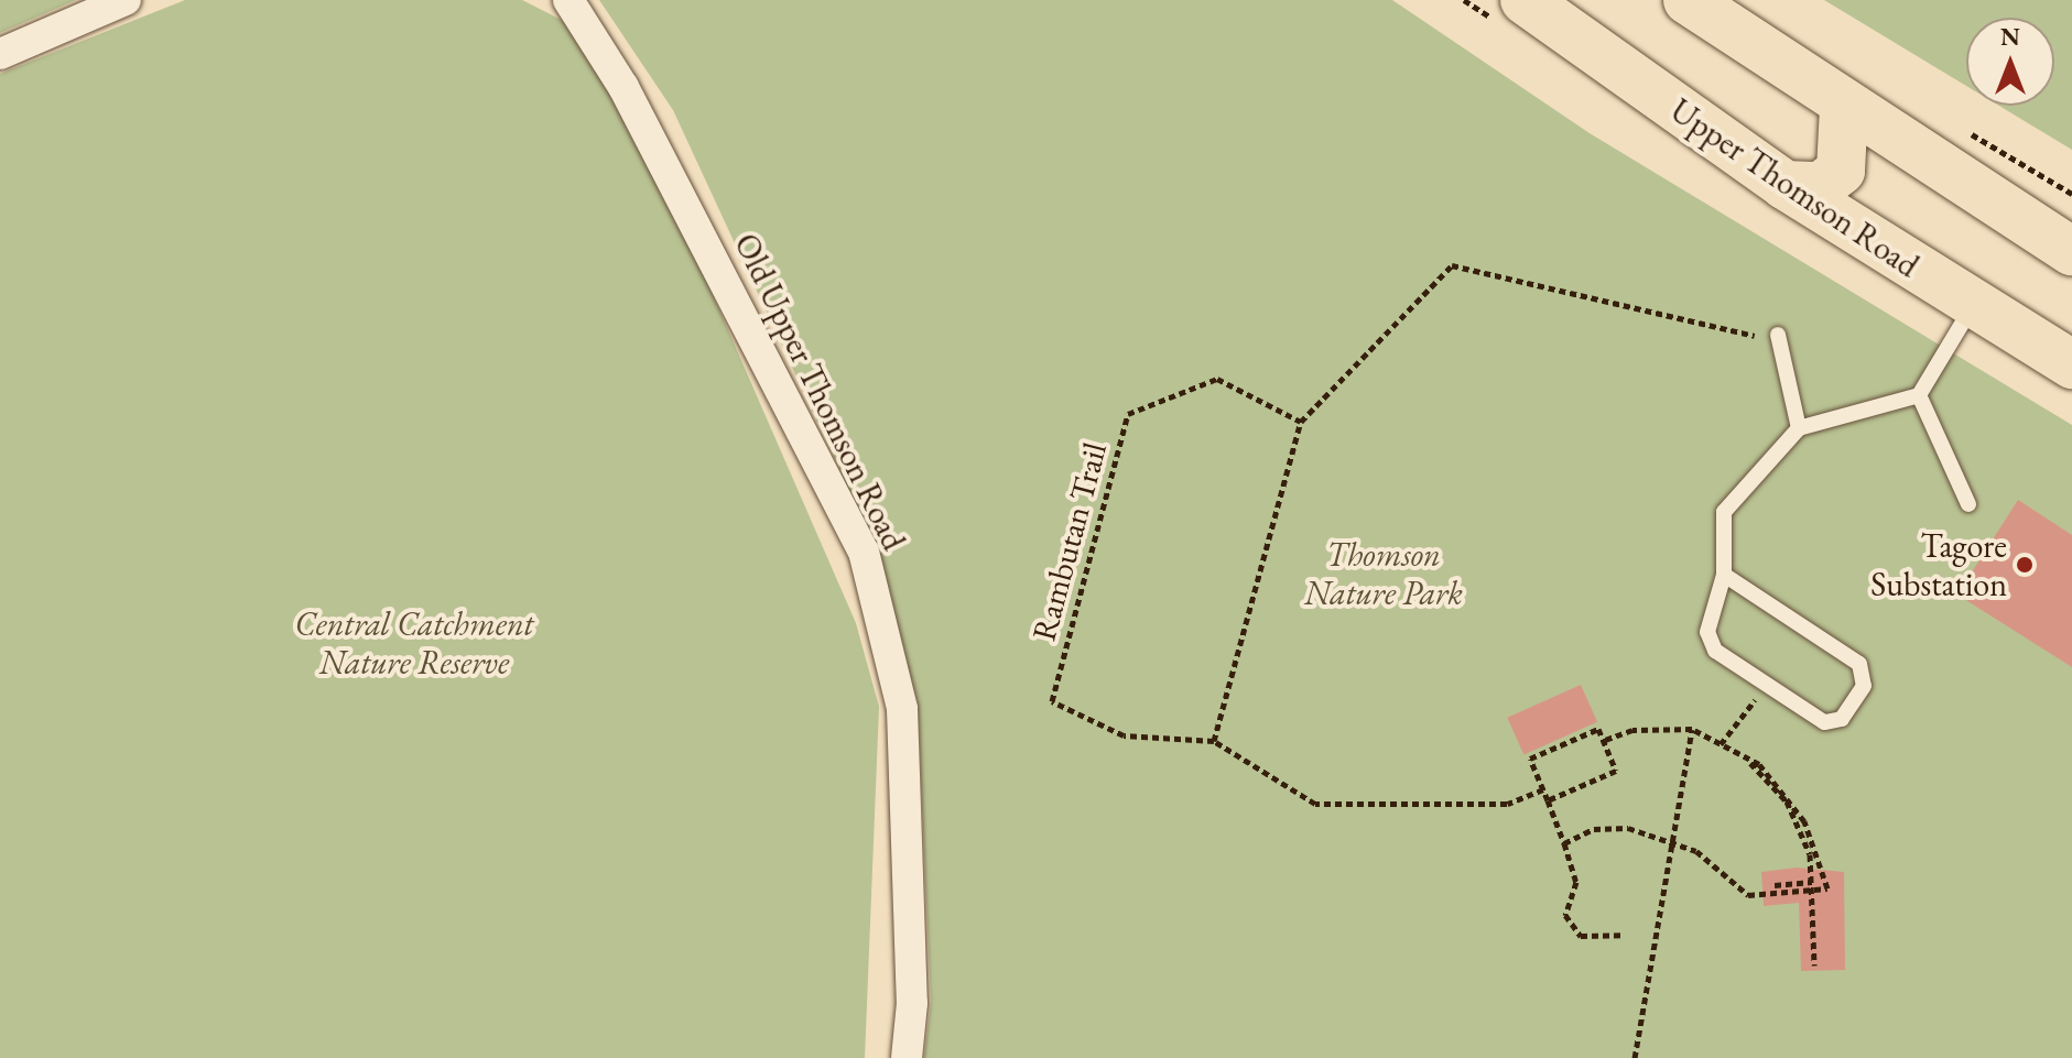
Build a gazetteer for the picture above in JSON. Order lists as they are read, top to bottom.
{
  "streets": {
    "main road": ["Upper Thomson Road"],
    "street": ["Old Upper Thomson Road"],
    "path": ["Rambutan Trail"]
  },
  "parks": ["Thomson Nature Park", "Central Catchment Nature Reserve"],
  "places": ["Tagore Substation"],
  "north": "top"
}
